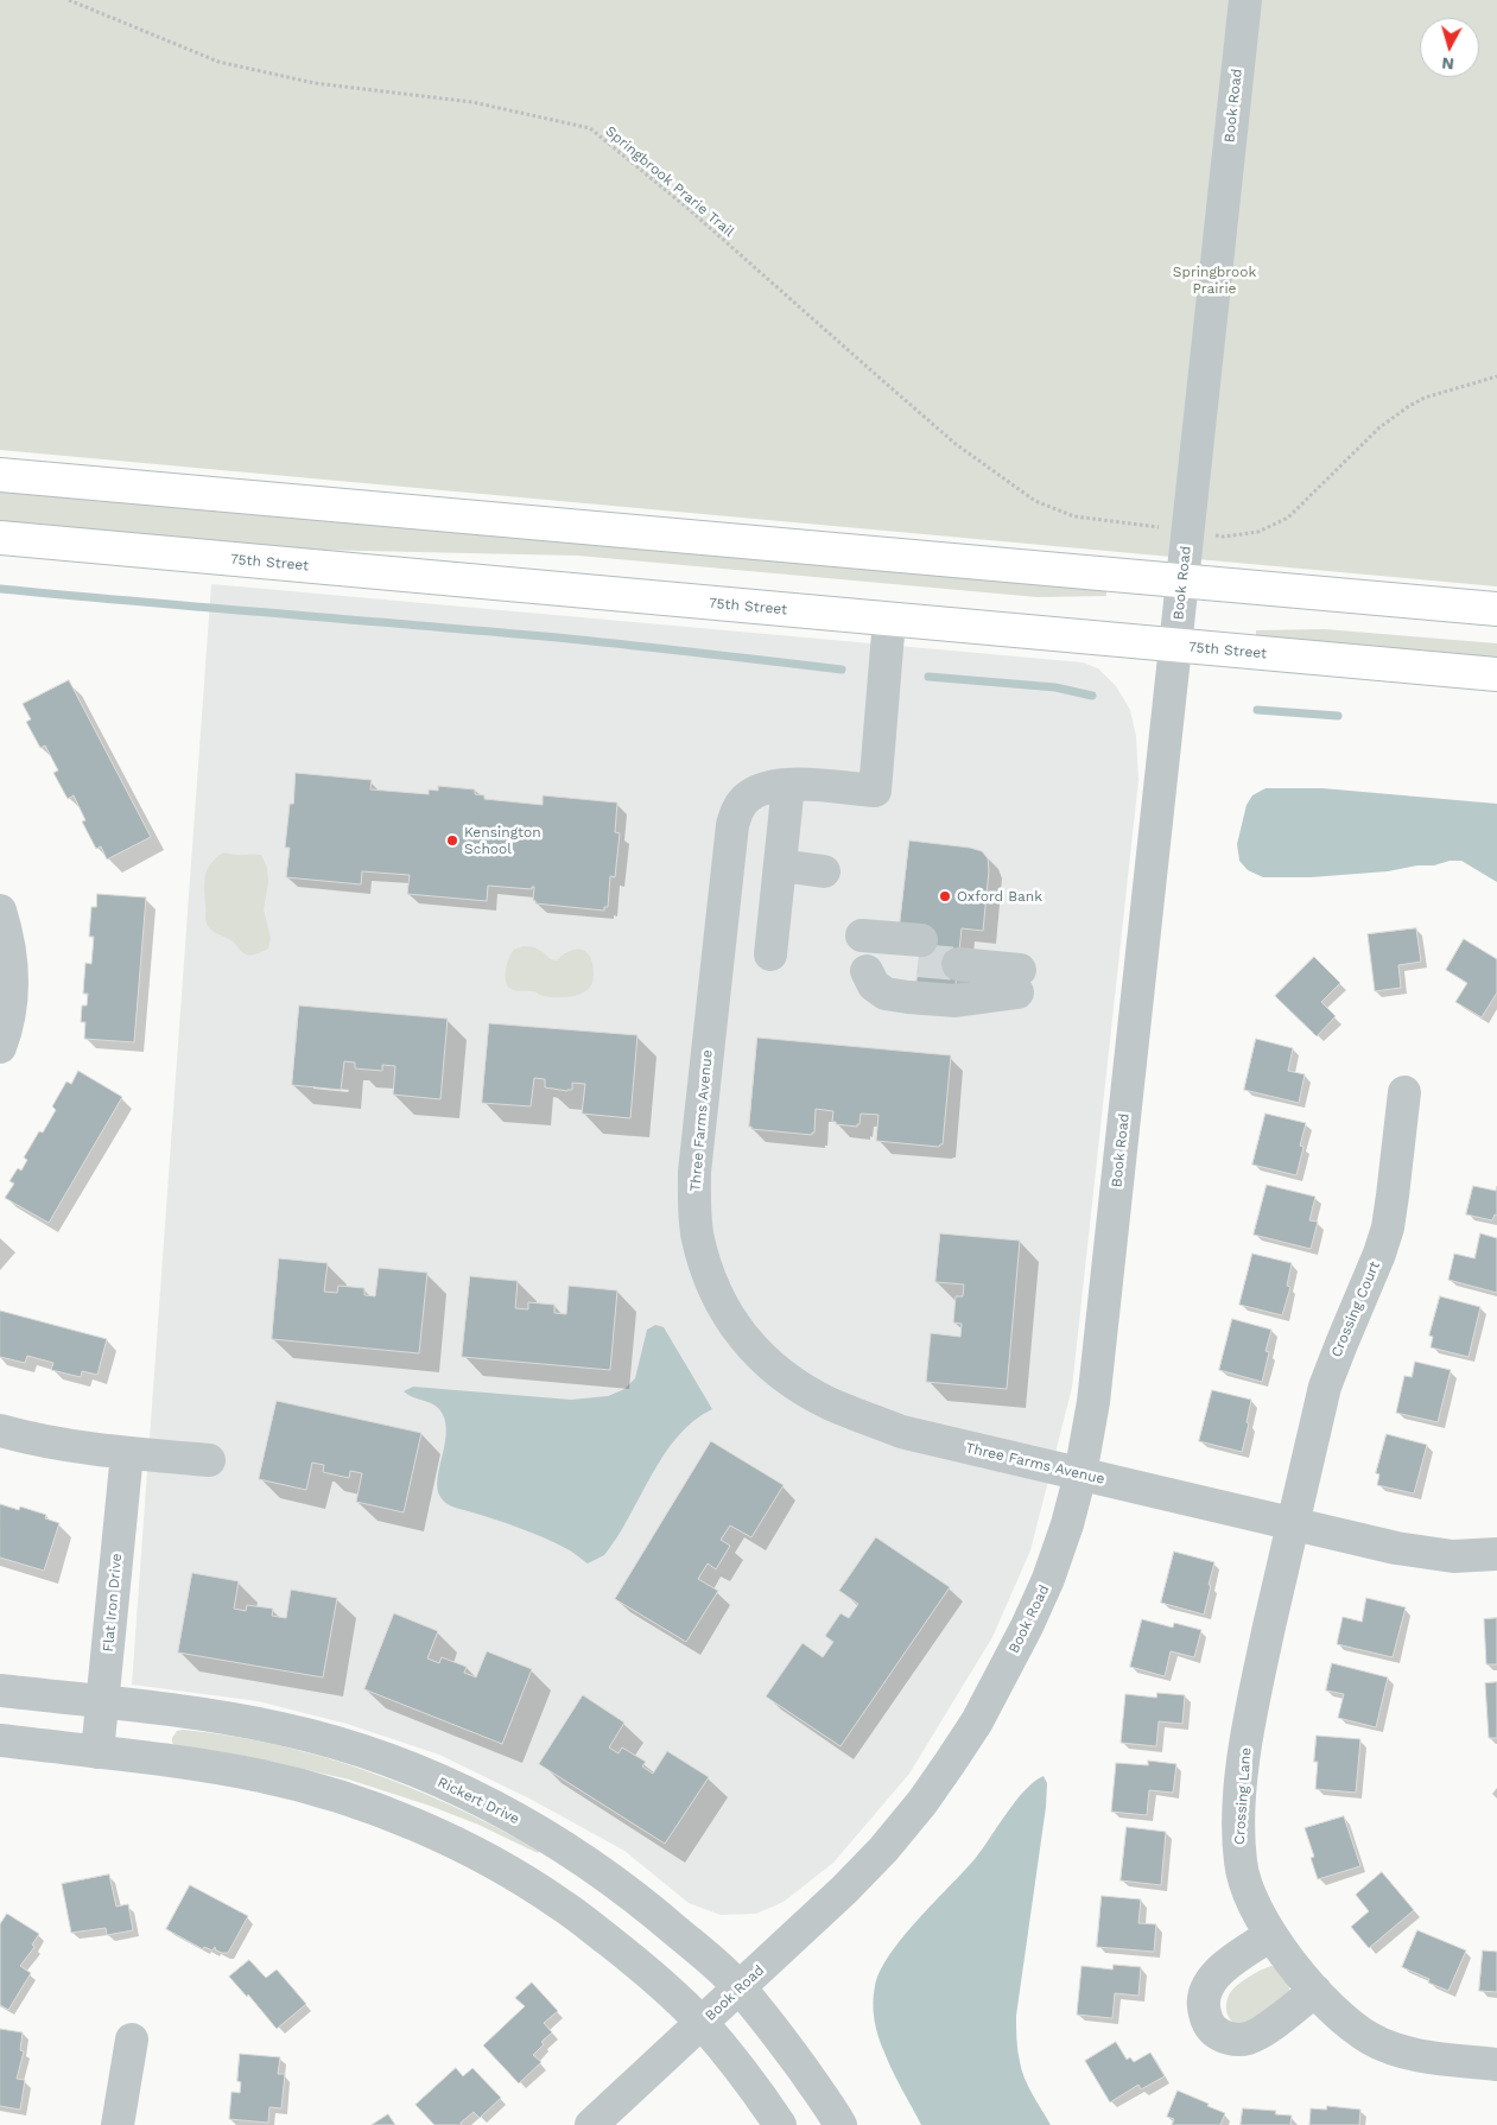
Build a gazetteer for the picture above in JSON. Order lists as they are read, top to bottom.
{
  "streets": {
    "main road": ["75th Street"],
    "street": [
      "Book Road",
      "Three Farms Avenue",
      "Crossing Court",
      "Flat Iron Drive",
      "Crossing Lane",
      "Rickert Drive"
    ],
    "path": ["Springbrook Prarie Trail"]
  },
  "crossings": [
    ["Book Road", "75th Street"],
    ["Book Road", "Three Farms Avenue"],
    ["Book Road", "Rickert Drive"],
    ["75th Street", "Three Farms Avenue"],
    ["Three Farms Avenue", "Crossing Court"],
    ["Three Farms Avenue", "Crossing Lane"],
    ["Crossing Court", "Crossing Lane"],
    ["Flat Iron Drive", "Rickert Drive"]
  ],
  "parks": ["Springbrook Prairie"],
  "places": ["Kensington School", "Oxford Bank"],
  "north": "bottom"
}
